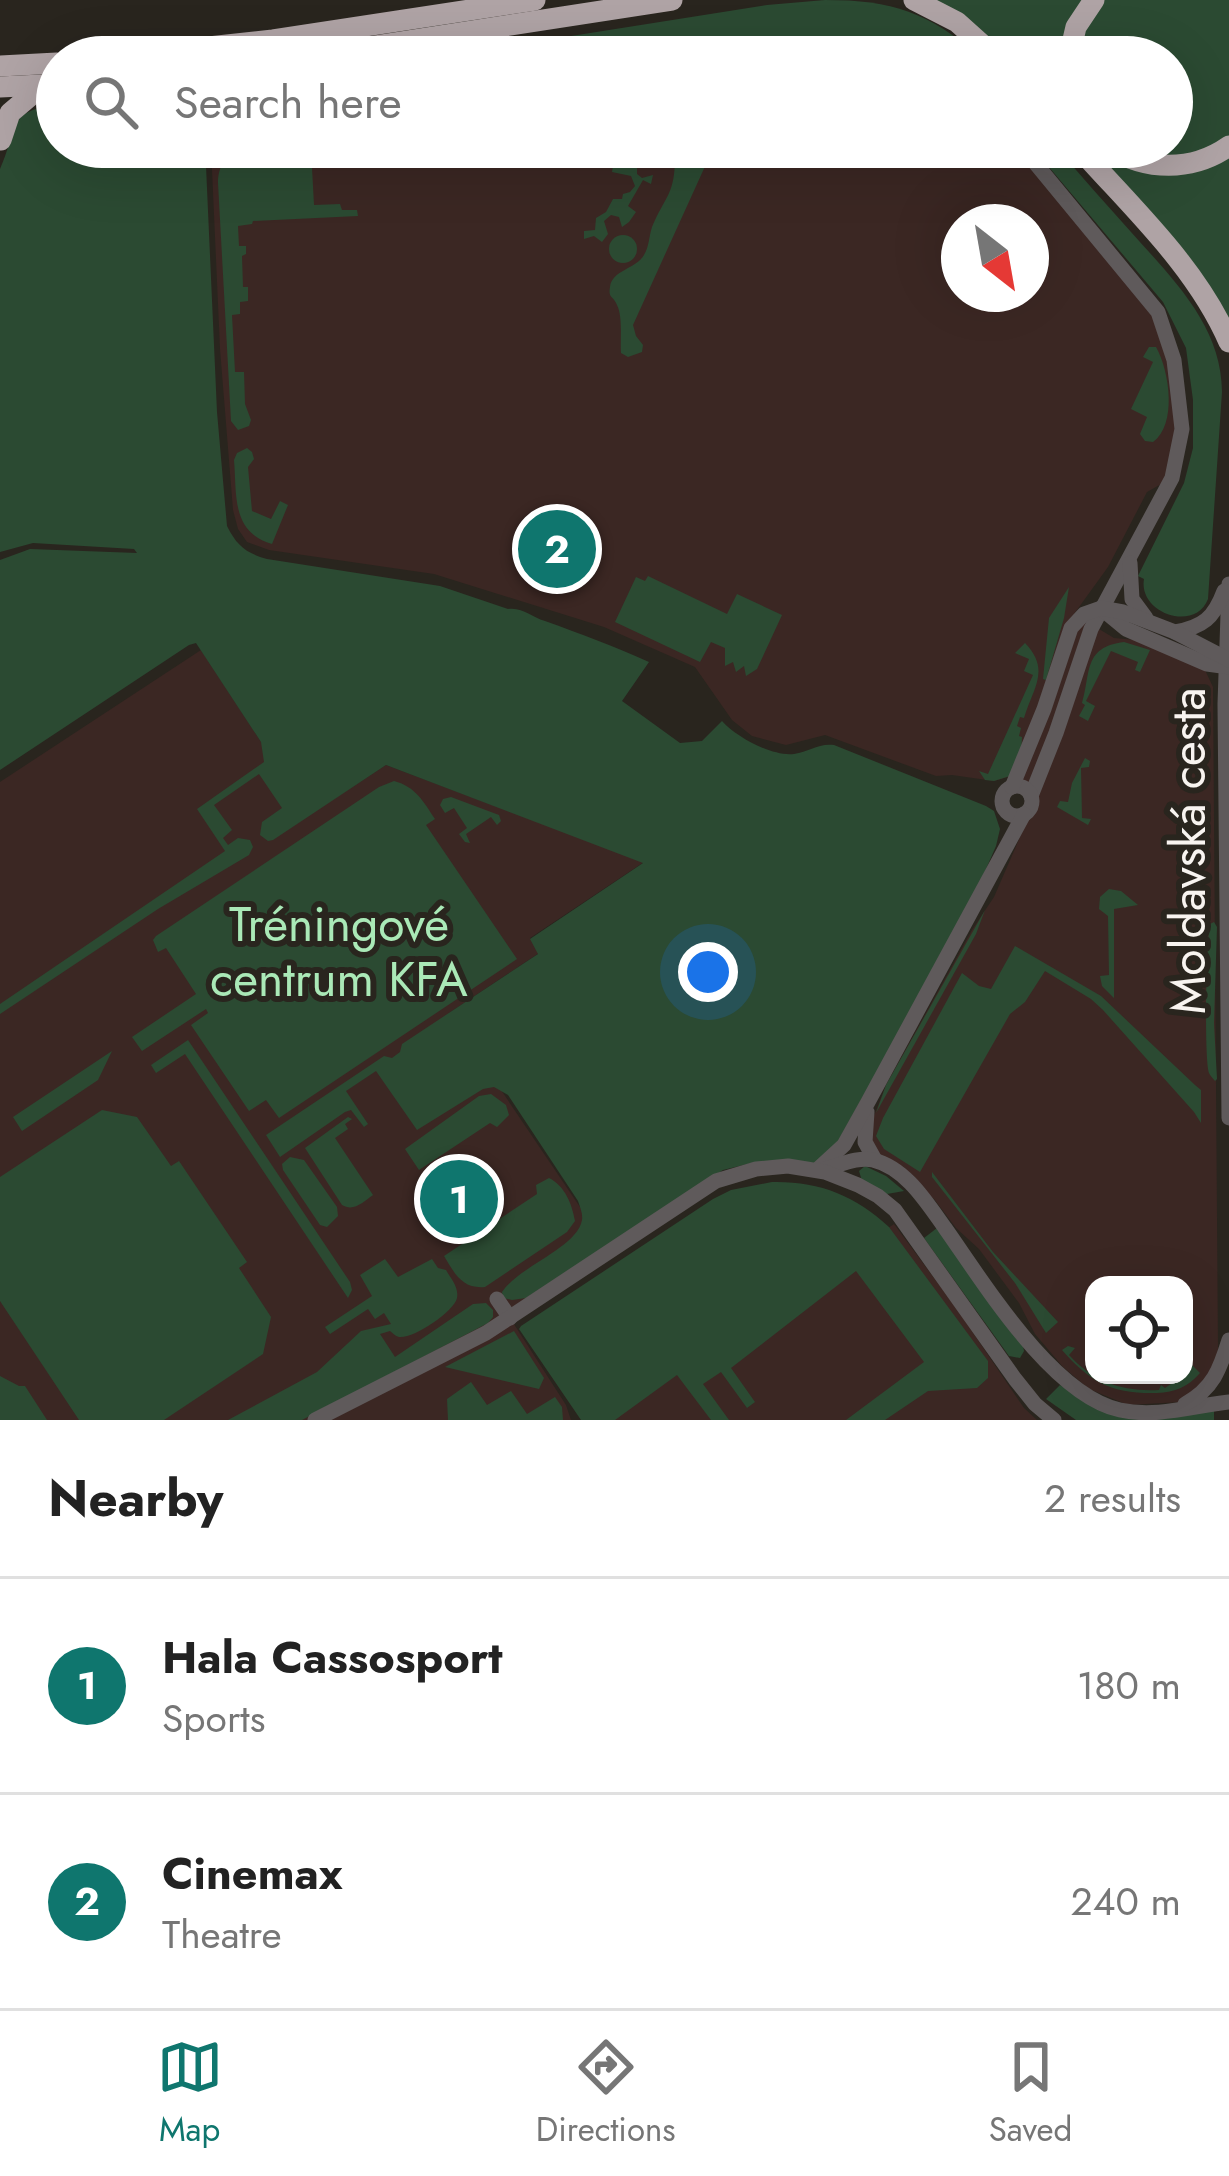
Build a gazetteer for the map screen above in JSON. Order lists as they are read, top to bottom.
{
  "streets": {
    "street": ["Moldavská cesta"]
  },
  "parks": ["Tréningové centrum KFA"],
  "north": "bottom right",
  "page": {
    "search": "Search here",
    "pins": ["2", "1"],
    "heading": ["Nearby", "2 results"],
    "list": [
      {
        "mark": "1",
        "name": "Hala Cassosport",
        "note": "Sports",
        "value": "180 m"
      },
      {
        "mark": "2",
        "name": "Cinemax",
        "note": "Theatre",
        "value": "240 m"
      }
    ],
    "nav": ["Map", "Directions", "Saved"]
  }
}
